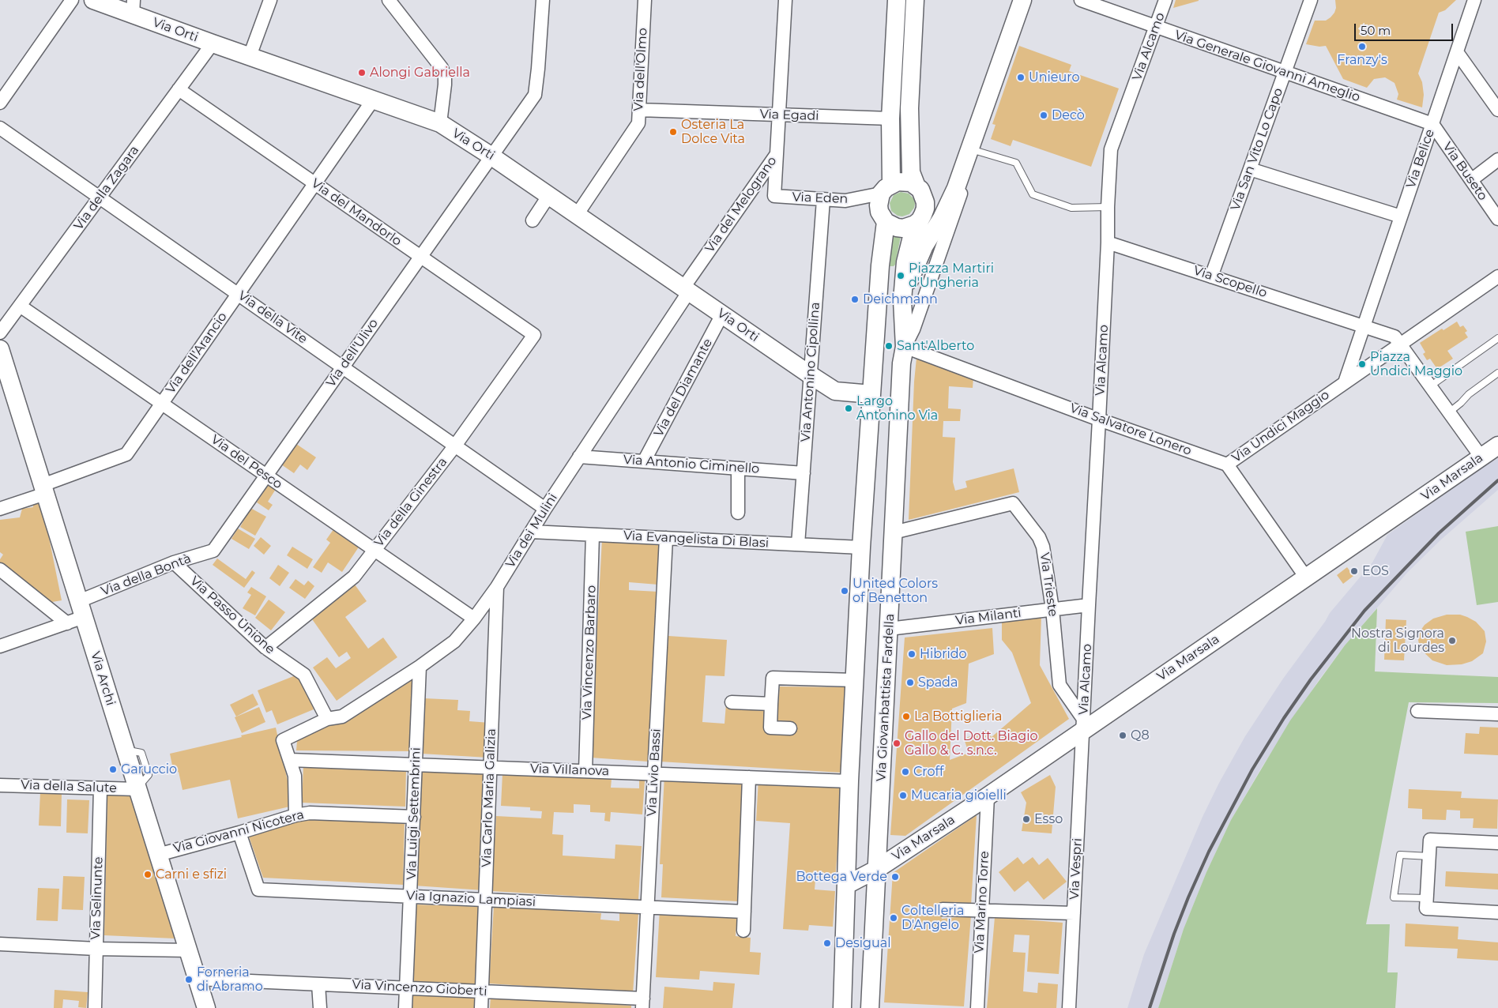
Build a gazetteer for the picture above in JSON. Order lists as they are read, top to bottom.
{
  "streets": {
    "main road": [
      "Via Orti",
      "Via Marsala",
      "Via Archi",
      "Via Giovanbattista Fardella"
    ],
    "street": [
      "Via Alcamo",
      "Via Generale Giovanni Ameglio",
      "Via dell'Olmo",
      "Via Egadi",
      "Via San Vito Lo Capo",
      "Via Belice",
      "Via Buseto",
      "Via della Zagara",
      "Via Eden",
      "Via del Melograno",
      "Via del Mandorlo",
      "Via Scopello",
      "Via della Vite",
      "Via dell'Arancio",
      "Via dell'Ulivo",
      "Via Antonino Cipollina",
      "Via del Diamante",
      "Via Undici Maggio",
      "Via Salvatore Lonero",
      "Via del Pesco",
      "Via Antonio Ciminello",
      "Via della Ginestra",
      "Via dei Mulini",
      "Via Evangelista Di Blasi",
      "Via della Bontà",
      "Via Trieste",
      "Via Passo Unione",
      "Via Milanti",
      "Via Vincenzo Barbaro",
      "Via Villanova",
      "Via Livio Bassi",
      "Via della Salute",
      "Via Carlo Maria Galizia",
      "Via Luigi Settembrini",
      "Via Giovanni Nicotera",
      "Via Vespri",
      "Via Selinunte",
      "Via Ignazio Lampiasi",
      "Via Marino Torre",
      "Via Vincenzo Gioberti"
    ]
  },
  "crossings": [
    ["Via Orti", "Via dell'Olmo"],
    ["Via Orti", "Via della Zagara"],
    ["Via Orti", "Via del Melograno"],
    ["Via Orti", "Via dell'Arancio"],
    ["Via Orti", "Via dell'Ulivo"],
    ["Via Orti", "Via Antonino Cipollina"],
    ["Via Orti", "Via del Diamante"],
    ["Via Orti", "Via dei Mulini"],
    ["Via Alcamo", "Via Generale Giovanni Ameglio"],
    ["Via Alcamo", "Via Scopello"],
    ["Via Alcamo", "Via Salvatore Lonero"],
    ["Via Alcamo", "Via Marsala"],
    ["Via Alcamo", "Via Trieste"],
    ["Via Alcamo", "Via Milanti"],
    ["Via Alcamo", "Via Vespri"],
    ["Via Generale Giovanni Ameglio", "Via San Vito Lo Capo"],
    ["Via Generale Giovanni Ameglio", "Via Belice"],
    ["Via Generale Giovanni Ameglio", "Via Buseto"],
    ["Via dell'Olmo", "Via Egadi"],
    ["Via Egadi", "Via del Melograno"],
    ["Via San Vito Lo Capo", "Via Scopello"],
    ["Via Belice", "Via Buseto"],
    ["Via Belice", "Via Scopello"],
    ["Via Belice", "Via Undici Maggio"],
    ["Via della Zagara", "Via del Mandorlo"],
    ["Via della Zagara", "Via della Vite"],
    ["Via della Zagara", "Via del Pesco"],
    ["Via Eden", "Via del Melograno"],
    ["Via Eden", "Via Antonino Cipollina"],
    ["Via del Melograno", "Via dei Mulini"],
    ["Via del Mandorlo", "Via dell'Arancio"],
    ["Via del Mandorlo", "Via dell'Ulivo"],
    ["Via del Mandorlo", "Via della Ginestra"],
    ["Via Scopello", "Via Undici Maggio"],
    ["Via Scopello", "Via Marsala"],
    ["Via della Vite", "Via dell'Arancio"],
    ["Via della Vite", "Via dell'Ulivo"],
    ["Via della Vite", "Via della Ginestra"],
    ["Via della Vite", "Via dei Mulini"],
    ["Via dell'Arancio", "Via del Pesco"],
    ["Via dell'Arancio", "Via Archi"],
    ["Via dell'Ulivo", "Via del Pesco"],
    ["Via dell'Ulivo", "Via della Bontà"],
    ["Via Antonino Cipollina", "Via Antonio Ciminello"],
    ["Via Antonino Cipollina", "Via Evangelista Di Blasi"],
    ["Via del Diamante", "Via Antonio Ciminello"],
    ["Via Undici Maggio", "Via Salvatore Lonero"],
    ["Via Salvatore Lonero", "Via Giovanbattista Fardella"],
    ["Via del Pesco", "Via della Ginestra"],
    ["Via del Pesco", "Via dei Mulini"],
    ["Via del Pesco", "Via Carlo Maria Galizia"],
    ["Via Antonio Ciminello", "Via dei Mulini"],
    ["Via Marsala", "Via Trieste"],
    ["Via Marsala", "Via Giovanbattista Fardella"],
    ["Via Marsala", "Via Vespri"],
    ["Via Marsala", "Via Marino Torre"],
    ["Via della Ginestra", "Via Passo Unione"],
    ["Via dei Mulini", "Via Evangelista Di Blasi"],
    ["Via dei Mulini", "Via Passo Unione"],
    ["Via dei Mulini", "Via Carlo Maria Galizia"],
    ["Via dei Mulini", "Via Luigi Settembrini"],
    ["Via Evangelista Di Blasi", "Via Vincenzo Barbaro"],
    ["Via Evangelista Di Blasi", "Via Livio Bassi"],
    ["Via della Bontà", "Via Passo Unione"],
    ["Via della Bontà", "Via Archi"],
    ["Via Trieste", "Via Milanti"],
    ["Via Trieste", "Via Giovanbattista Fardella"],
    ["Via Trieste", "Via Vespri"],
    ["Via Milanti", "Via Giovanbattista Fardella"],
    ["Via Vincenzo Barbaro", "Via Villanova"],
    ["Via Archi", "Via della Salute"],
    ["Via Archi", "Via Giovanni Nicotera"],
    ["Via Archi", "Via Vincenzo Gioberti"],
    ["Via Villanova", "Via Livio Bassi"],
    ["Via Villanova", "Via Carlo Maria Galizia"],
    ["Via Villanova", "Via Luigi Settembrini"],
    ["Via Livio Bassi", "Via Ignazio Lampiasi"],
    ["Via Livio Bassi", "Via Vincenzo Gioberti"],
    ["Via della Salute", "Via Selinunte"],
    ["Via Carlo Maria Galizia", "Via Ignazio Lampiasi"],
    ["Via Carlo Maria Galizia", "Via Vincenzo Gioberti"],
    ["Via Luigi Settembrini", "Via Giovanni Nicotera"],
    ["Via Luigi Settembrini", "Via Ignazio Lampiasi"],
    ["Via Luigi Settembrini", "Via Vincenzo Gioberti"],
    ["Via Giovanni Nicotera", "Via Ignazio Lampiasi"]
  ],
  "places": [
    "Franzy's",
    "Alongi Gabriella",
    "Unieuro",
    "Decò",
    "Osteria La Dolce Vita",
    "Piazza Martiri d'Ungheria",
    "Deichmann",
    "Sant'Alberto",
    "Piazza Undici Maggio",
    "Largo Antonino Via",
    "EOS",
    "United Colors of Benetton",
    "Nostra Signora di Lourdes",
    "Hibrido",
    "Spada",
    "La Bottiglieria",
    "Q8",
    "Gallo del Dott. Biagio Gallo & C. s.n.c.",
    "Garuccio",
    "Croff",
    "Mucaria gioielli",
    "Esso",
    "Carni e sfizi",
    "Bottega Verde",
    "Coltelleria D'Angelo",
    "Desigual",
    "Forneria di Abramo"
  ],
  "scale_bar": "50 m"
}
